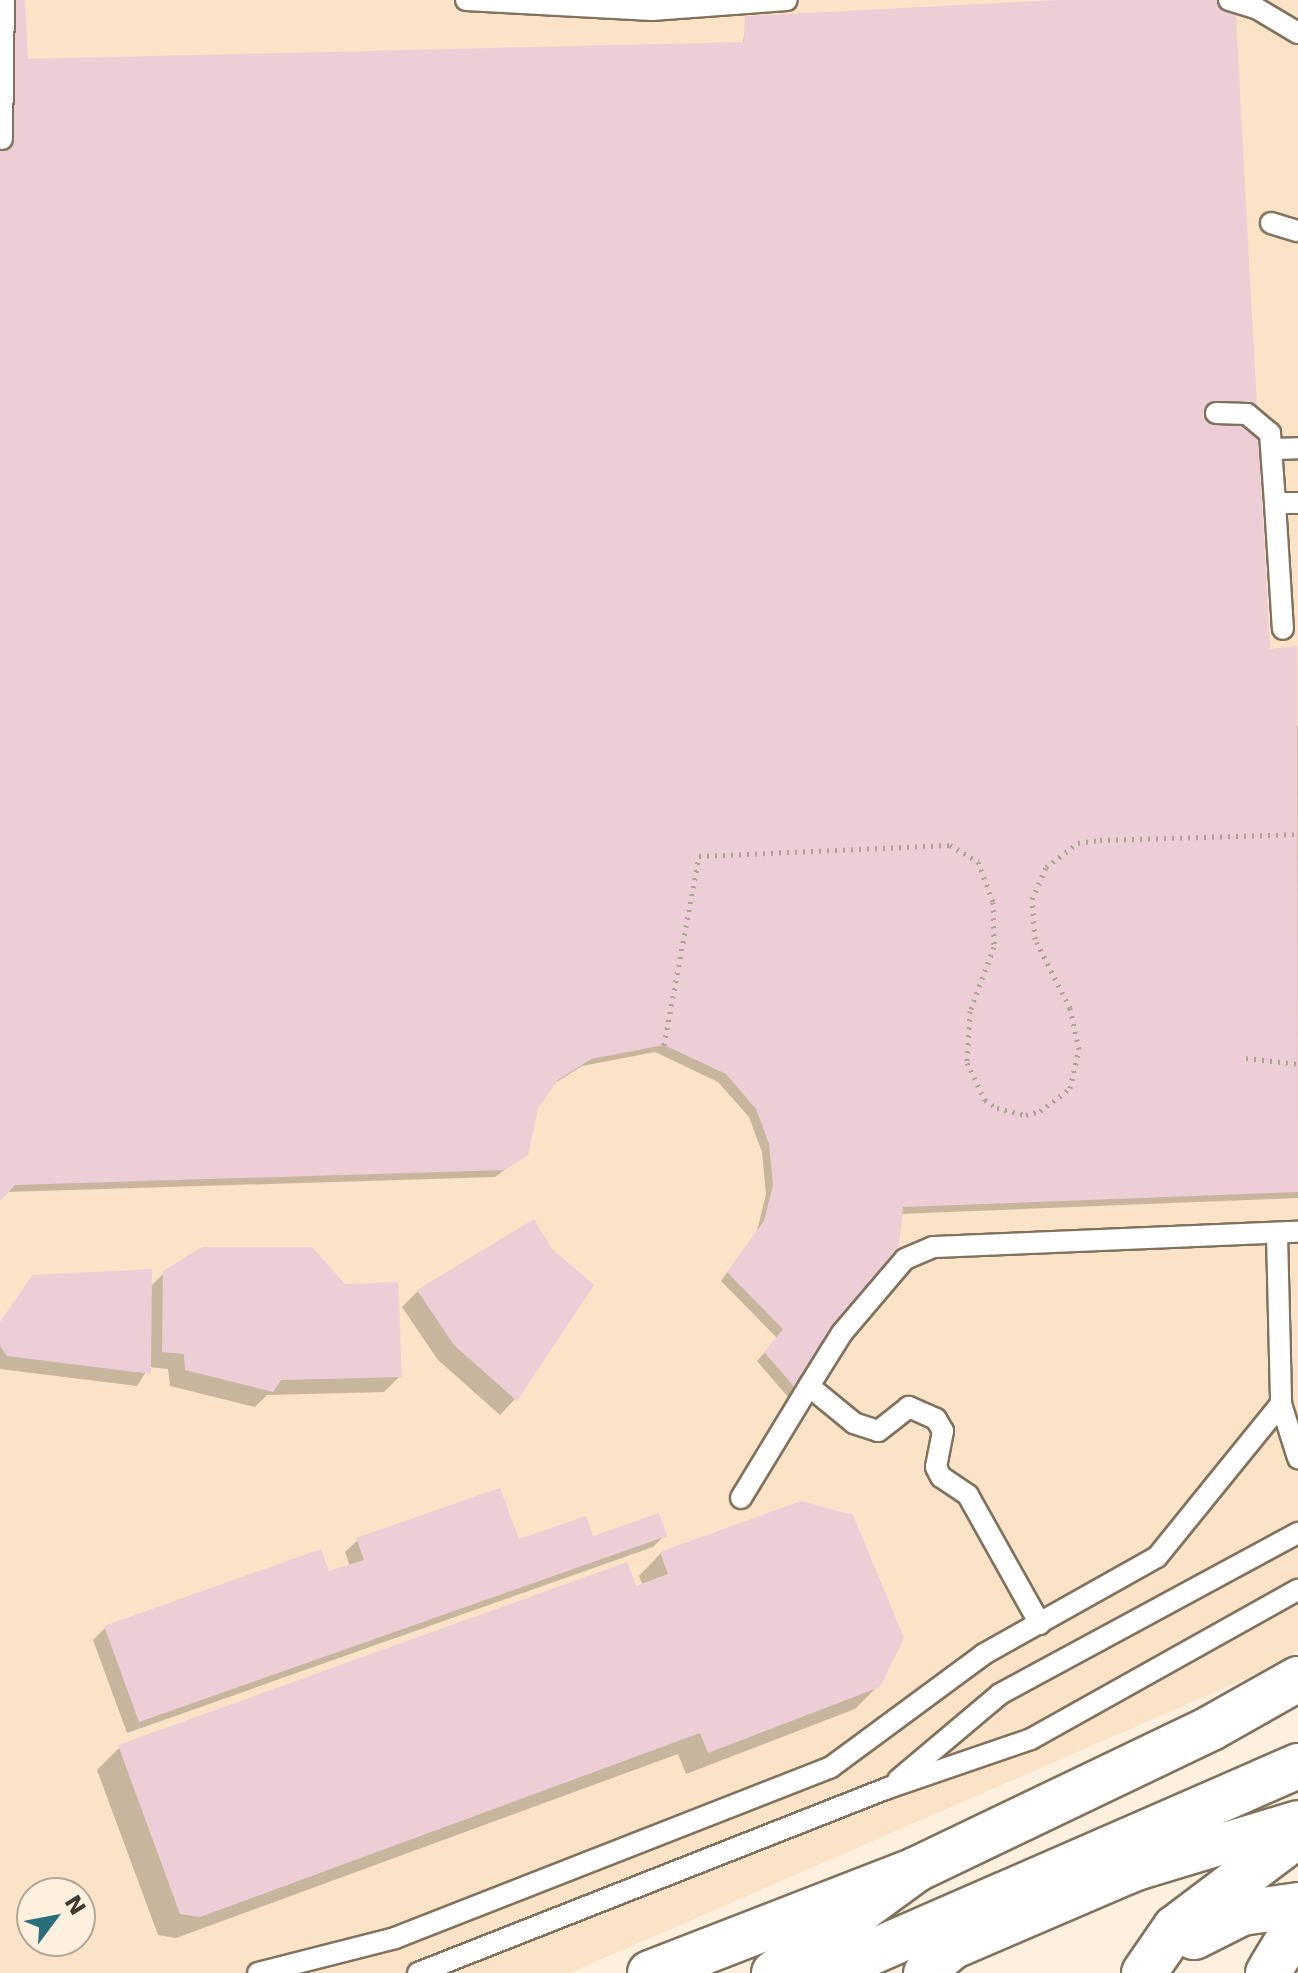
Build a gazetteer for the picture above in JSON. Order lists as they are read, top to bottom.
{
  "north": "top right"
}
